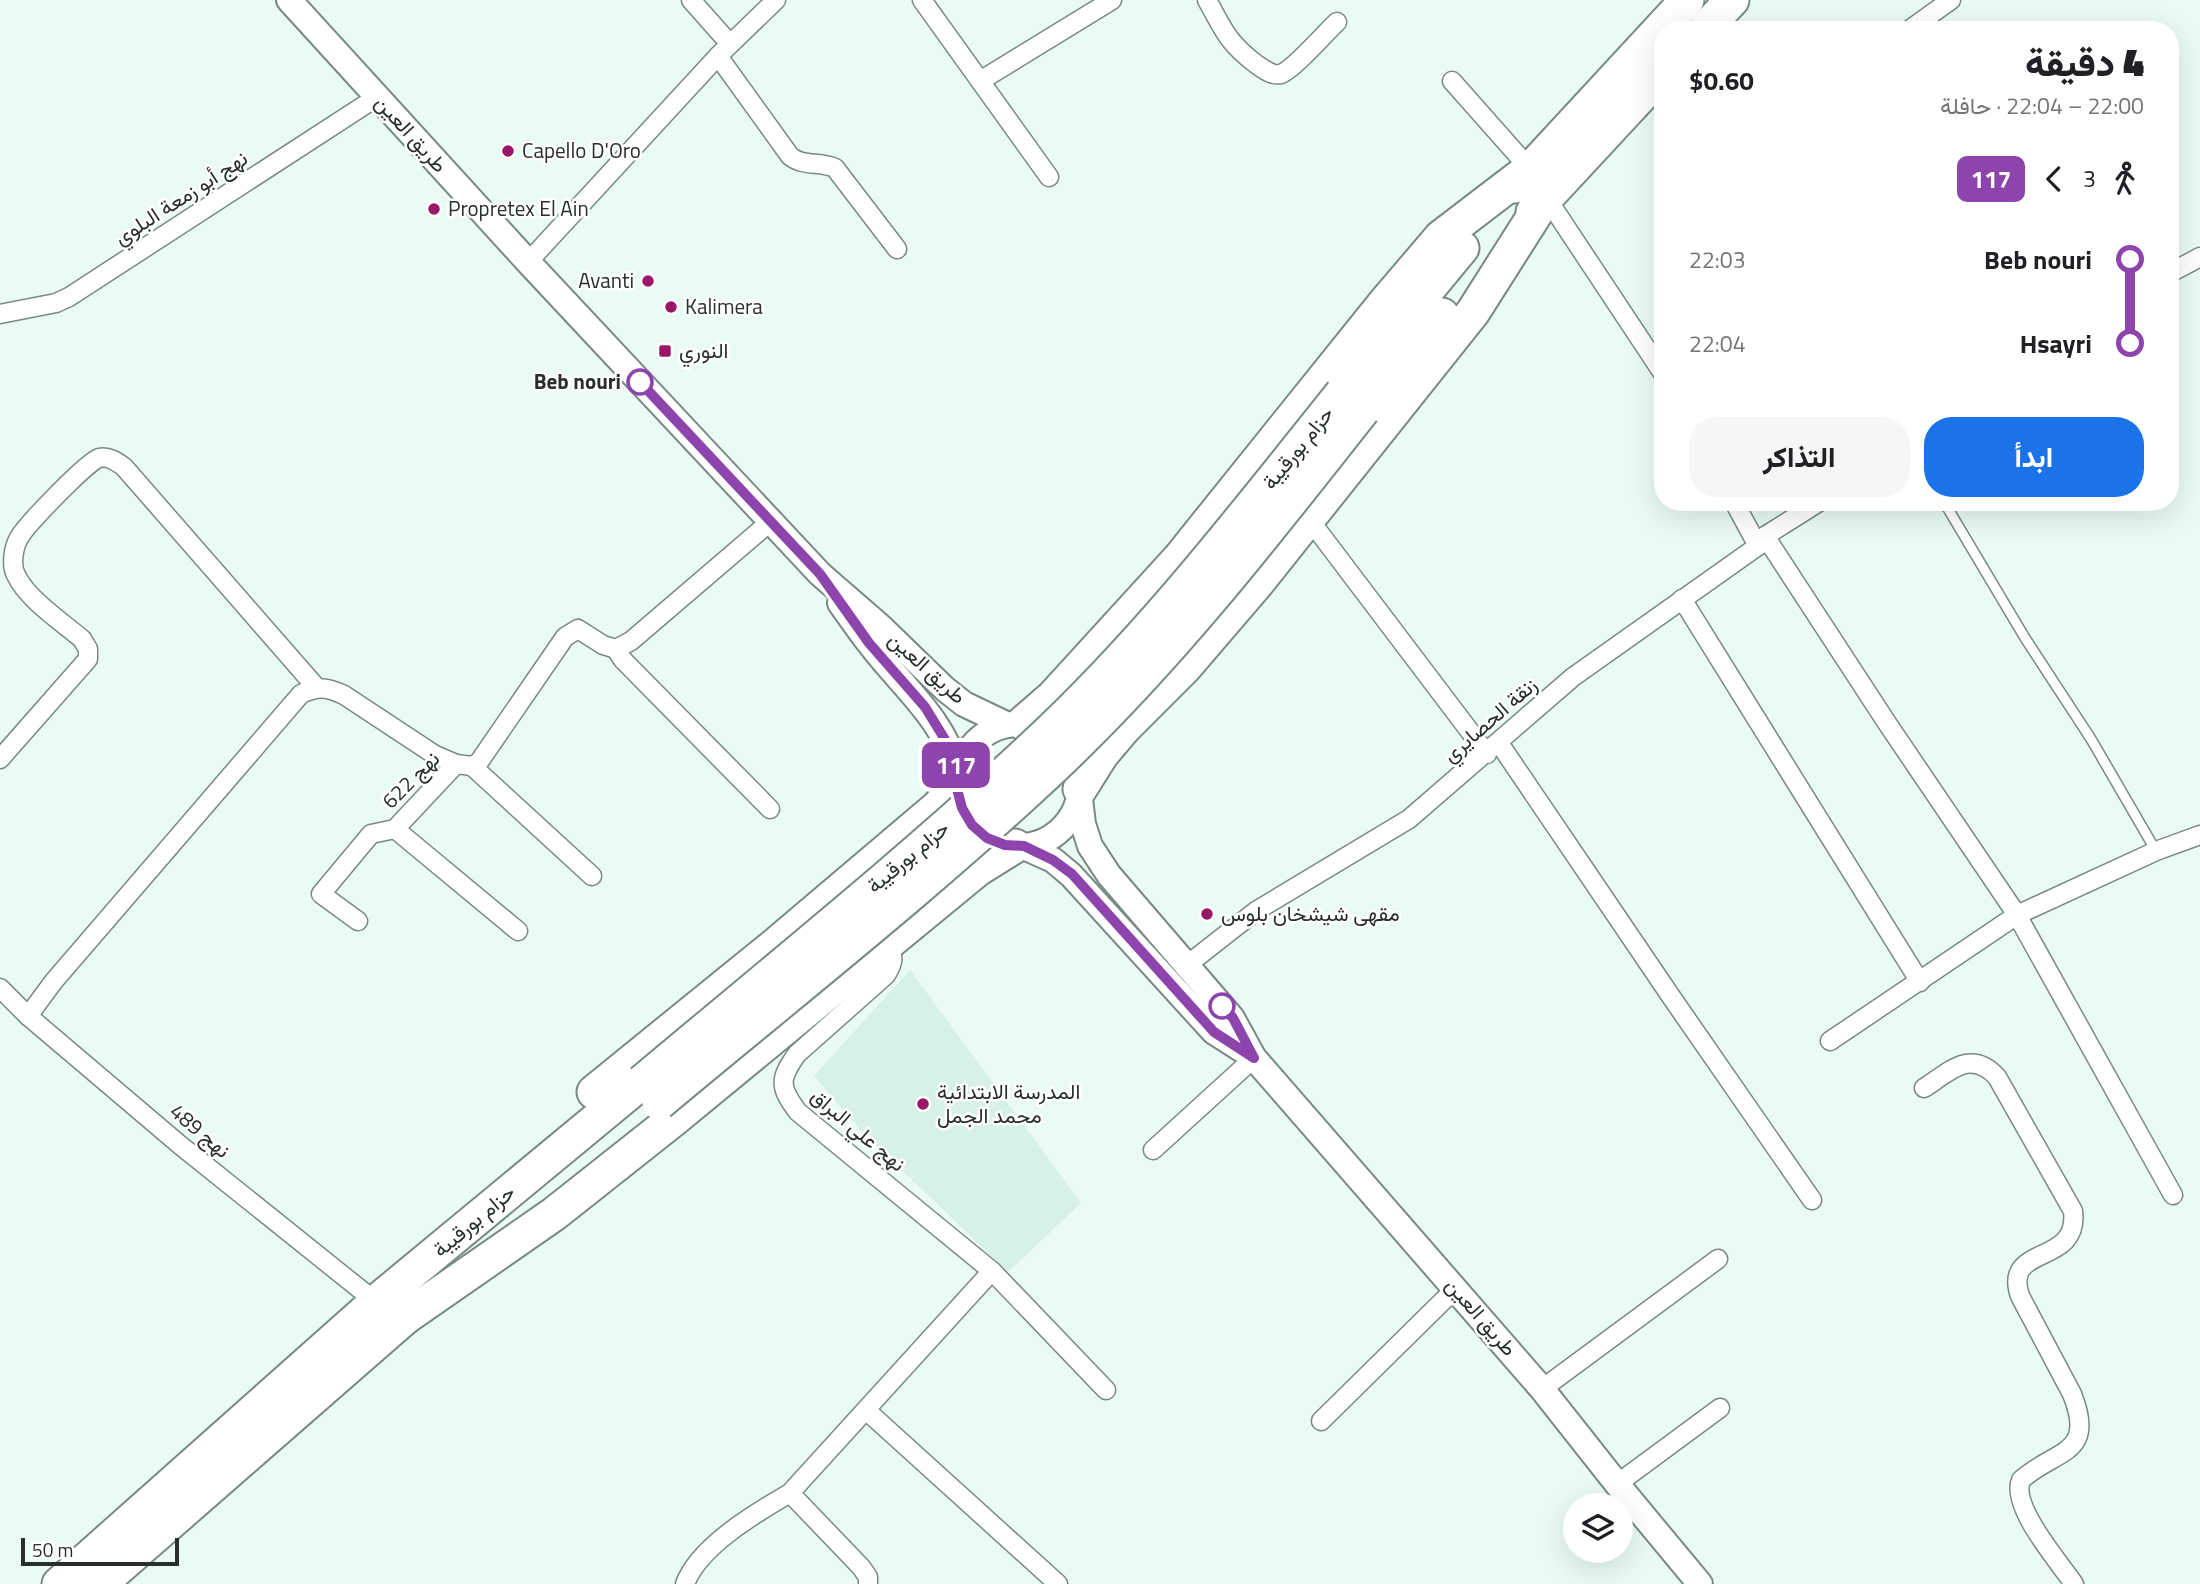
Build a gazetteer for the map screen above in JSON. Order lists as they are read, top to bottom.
{
  "streets": {
    "highway": ["حزام بورقيبة"],
    "main road": ["طريق العين"],
    "street": [
      "نهج أبو زمعة البلوي",
      "زنقة الحصايري",
      "نهج 622",
      "نهج علي البراق",
      "نهج 489"
    ]
  },
  "crossings": [
    ["طريق العين", "نهج أبو زمعة البلوي"],
    ["طريق العين", "زنقة الحصايري"],
    ["حزام بورقيبة", "نهج 489"]
  ],
  "places": {
    "other": [
      "Capello D'Oro",
      "Propretex El Ain",
      "Avanti",
      "Kalimera",
      "Beb nouri",
      "مقهى شيشخان بلوس",
      "المدرسة الابتدائية محمد الجمل"
    ],
    "transit": ["النوري"]
  },
  "lines": ["bus line 117"],
  "scale_bar": "50 m",
  "page": {
    "on_map": "117",
    "heading": ["4 دقيقة", "22:00 – 22:04 · حافلة", "$0.60"],
    "legs": ["3", "117"],
    "list": [
      {
        "name": "Beb nouri",
        "value": "22:03"
      },
      {
        "name": "Hsayri",
        "value": "22:04"
      }
    ],
    "buttons": ["ابدأ", "التذاكر"],
    "scale": "50 m"
  }
}
